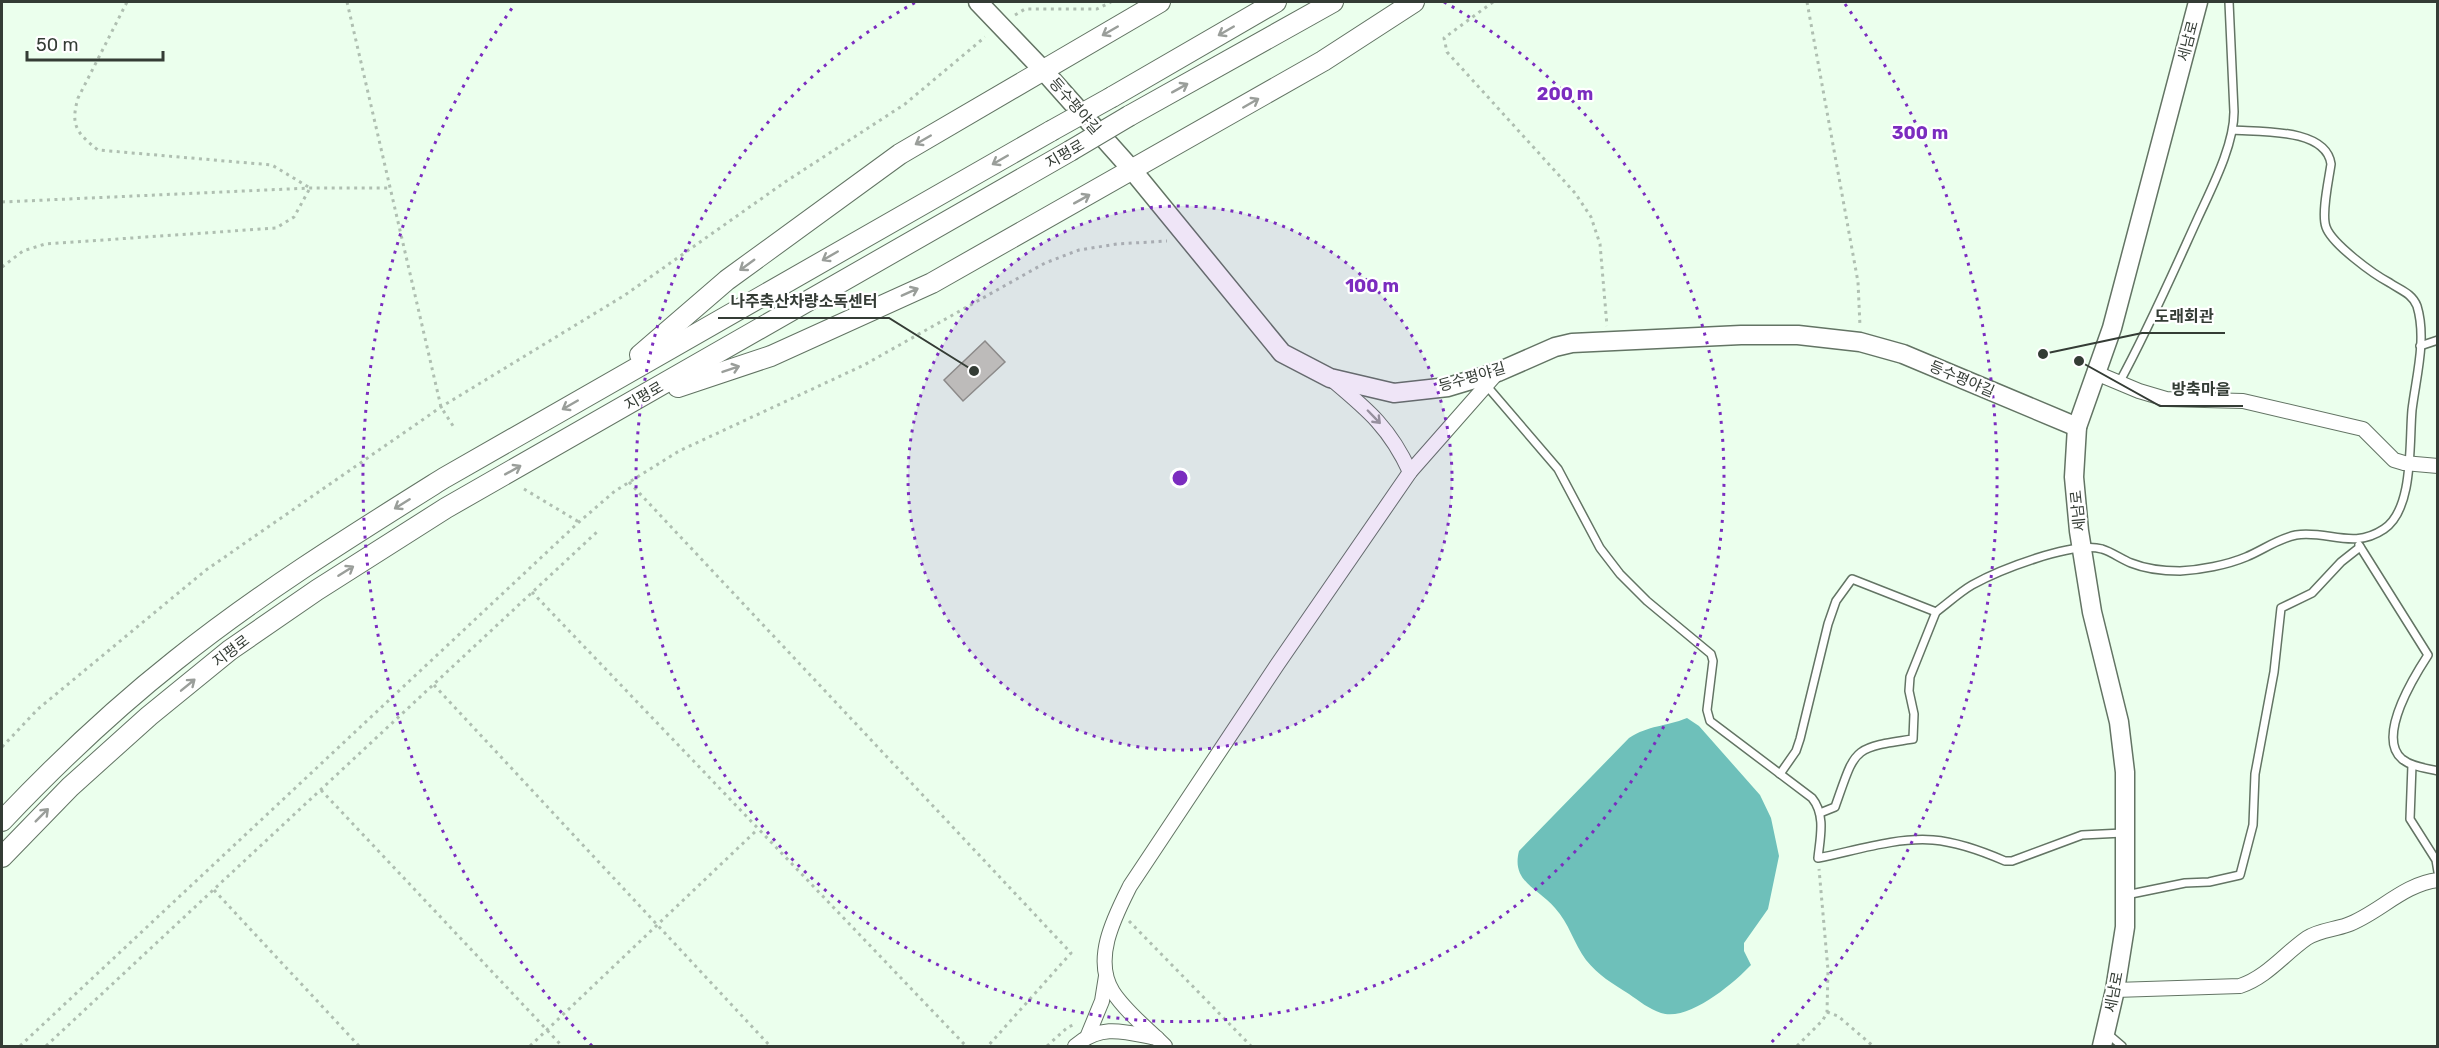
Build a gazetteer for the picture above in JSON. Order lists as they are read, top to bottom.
{
  "streets": {
    "main road": ["지평로"],
    "street": ["세남로", "등수평야길"]
  },
  "crossings": [
    ["세남로", "등수평야길"]
  ],
  "places": ["도래회관", "방축마을", "나주축산차량소독센터"],
  "scale_bar": "50 m",
  "rings": ["200 m", "300 m", "100 m"]
}
